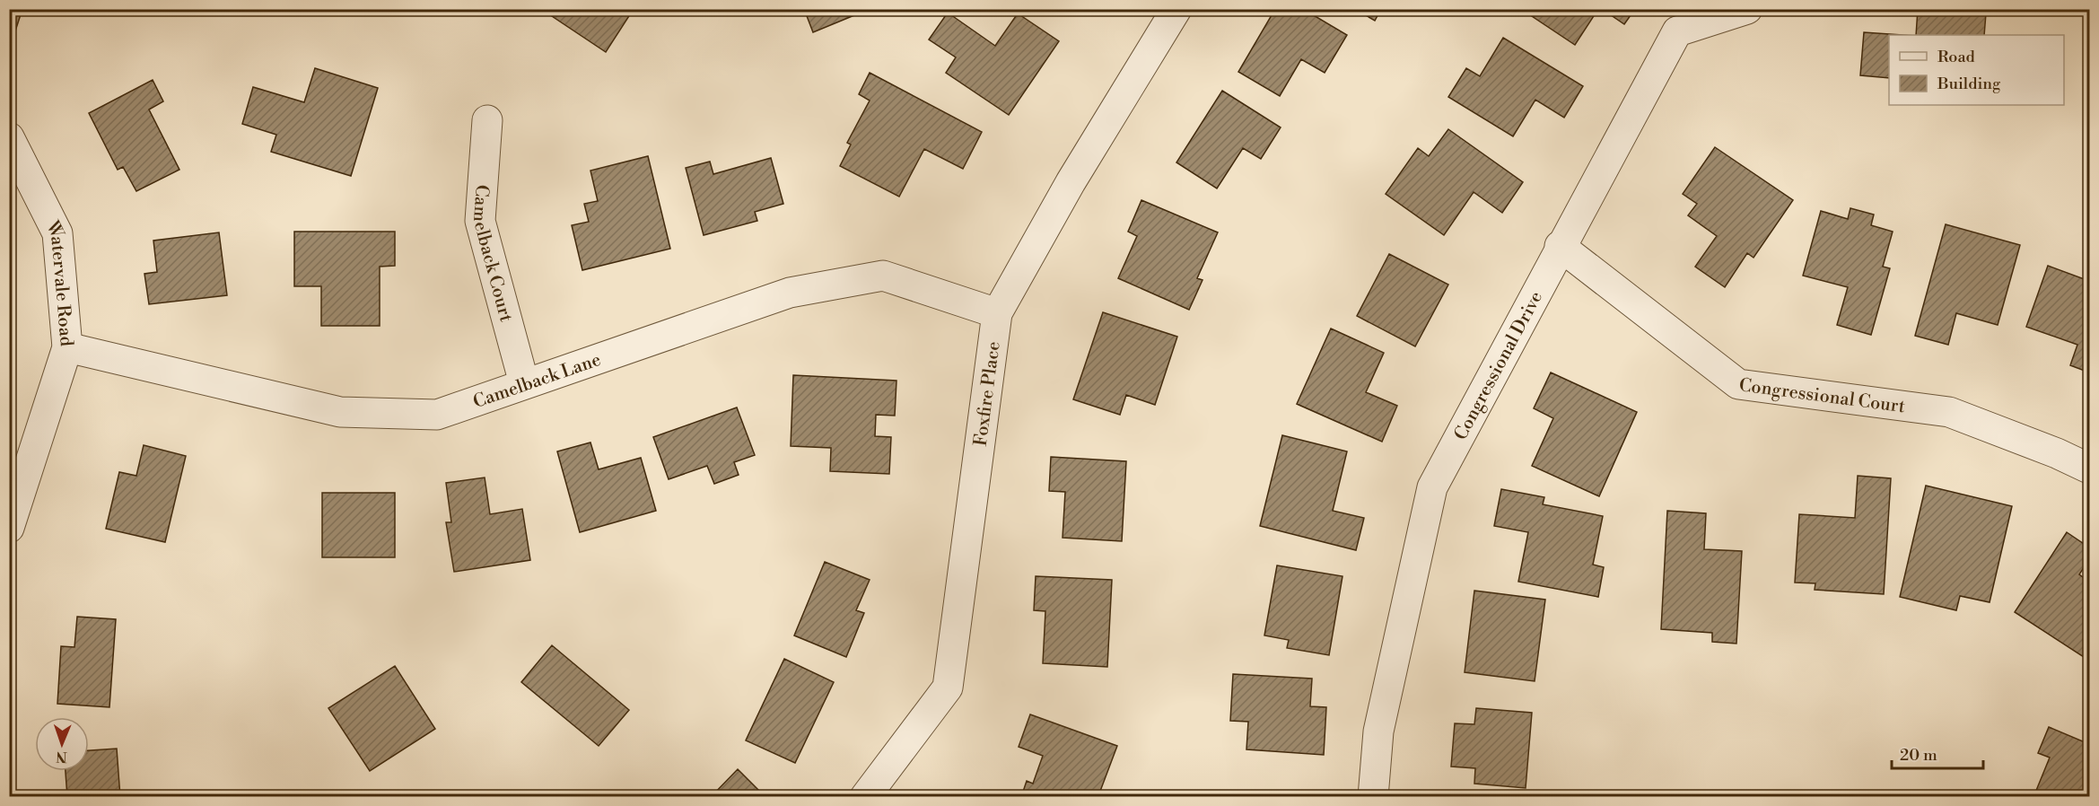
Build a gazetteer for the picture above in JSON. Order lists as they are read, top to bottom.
{
  "streets": {
    "street": [
      "Camelback Court",
      "Watervale Road",
      "Congressional Drive",
      "Camelback Lane",
      "Foxfire Place",
      "Congressional Court"
    ]
  },
  "crossings": [
    ["Camelback Court", "Camelback Lane"],
    ["Watervale Road", "Camelback Lane"],
    ["Congressional Drive", "Congressional Court"],
    ["Camelback Lane", "Foxfire Place"]
  ],
  "legend": ["Road", "Building"],
  "scale_bar": "20 m",
  "north": "bottom"
}
